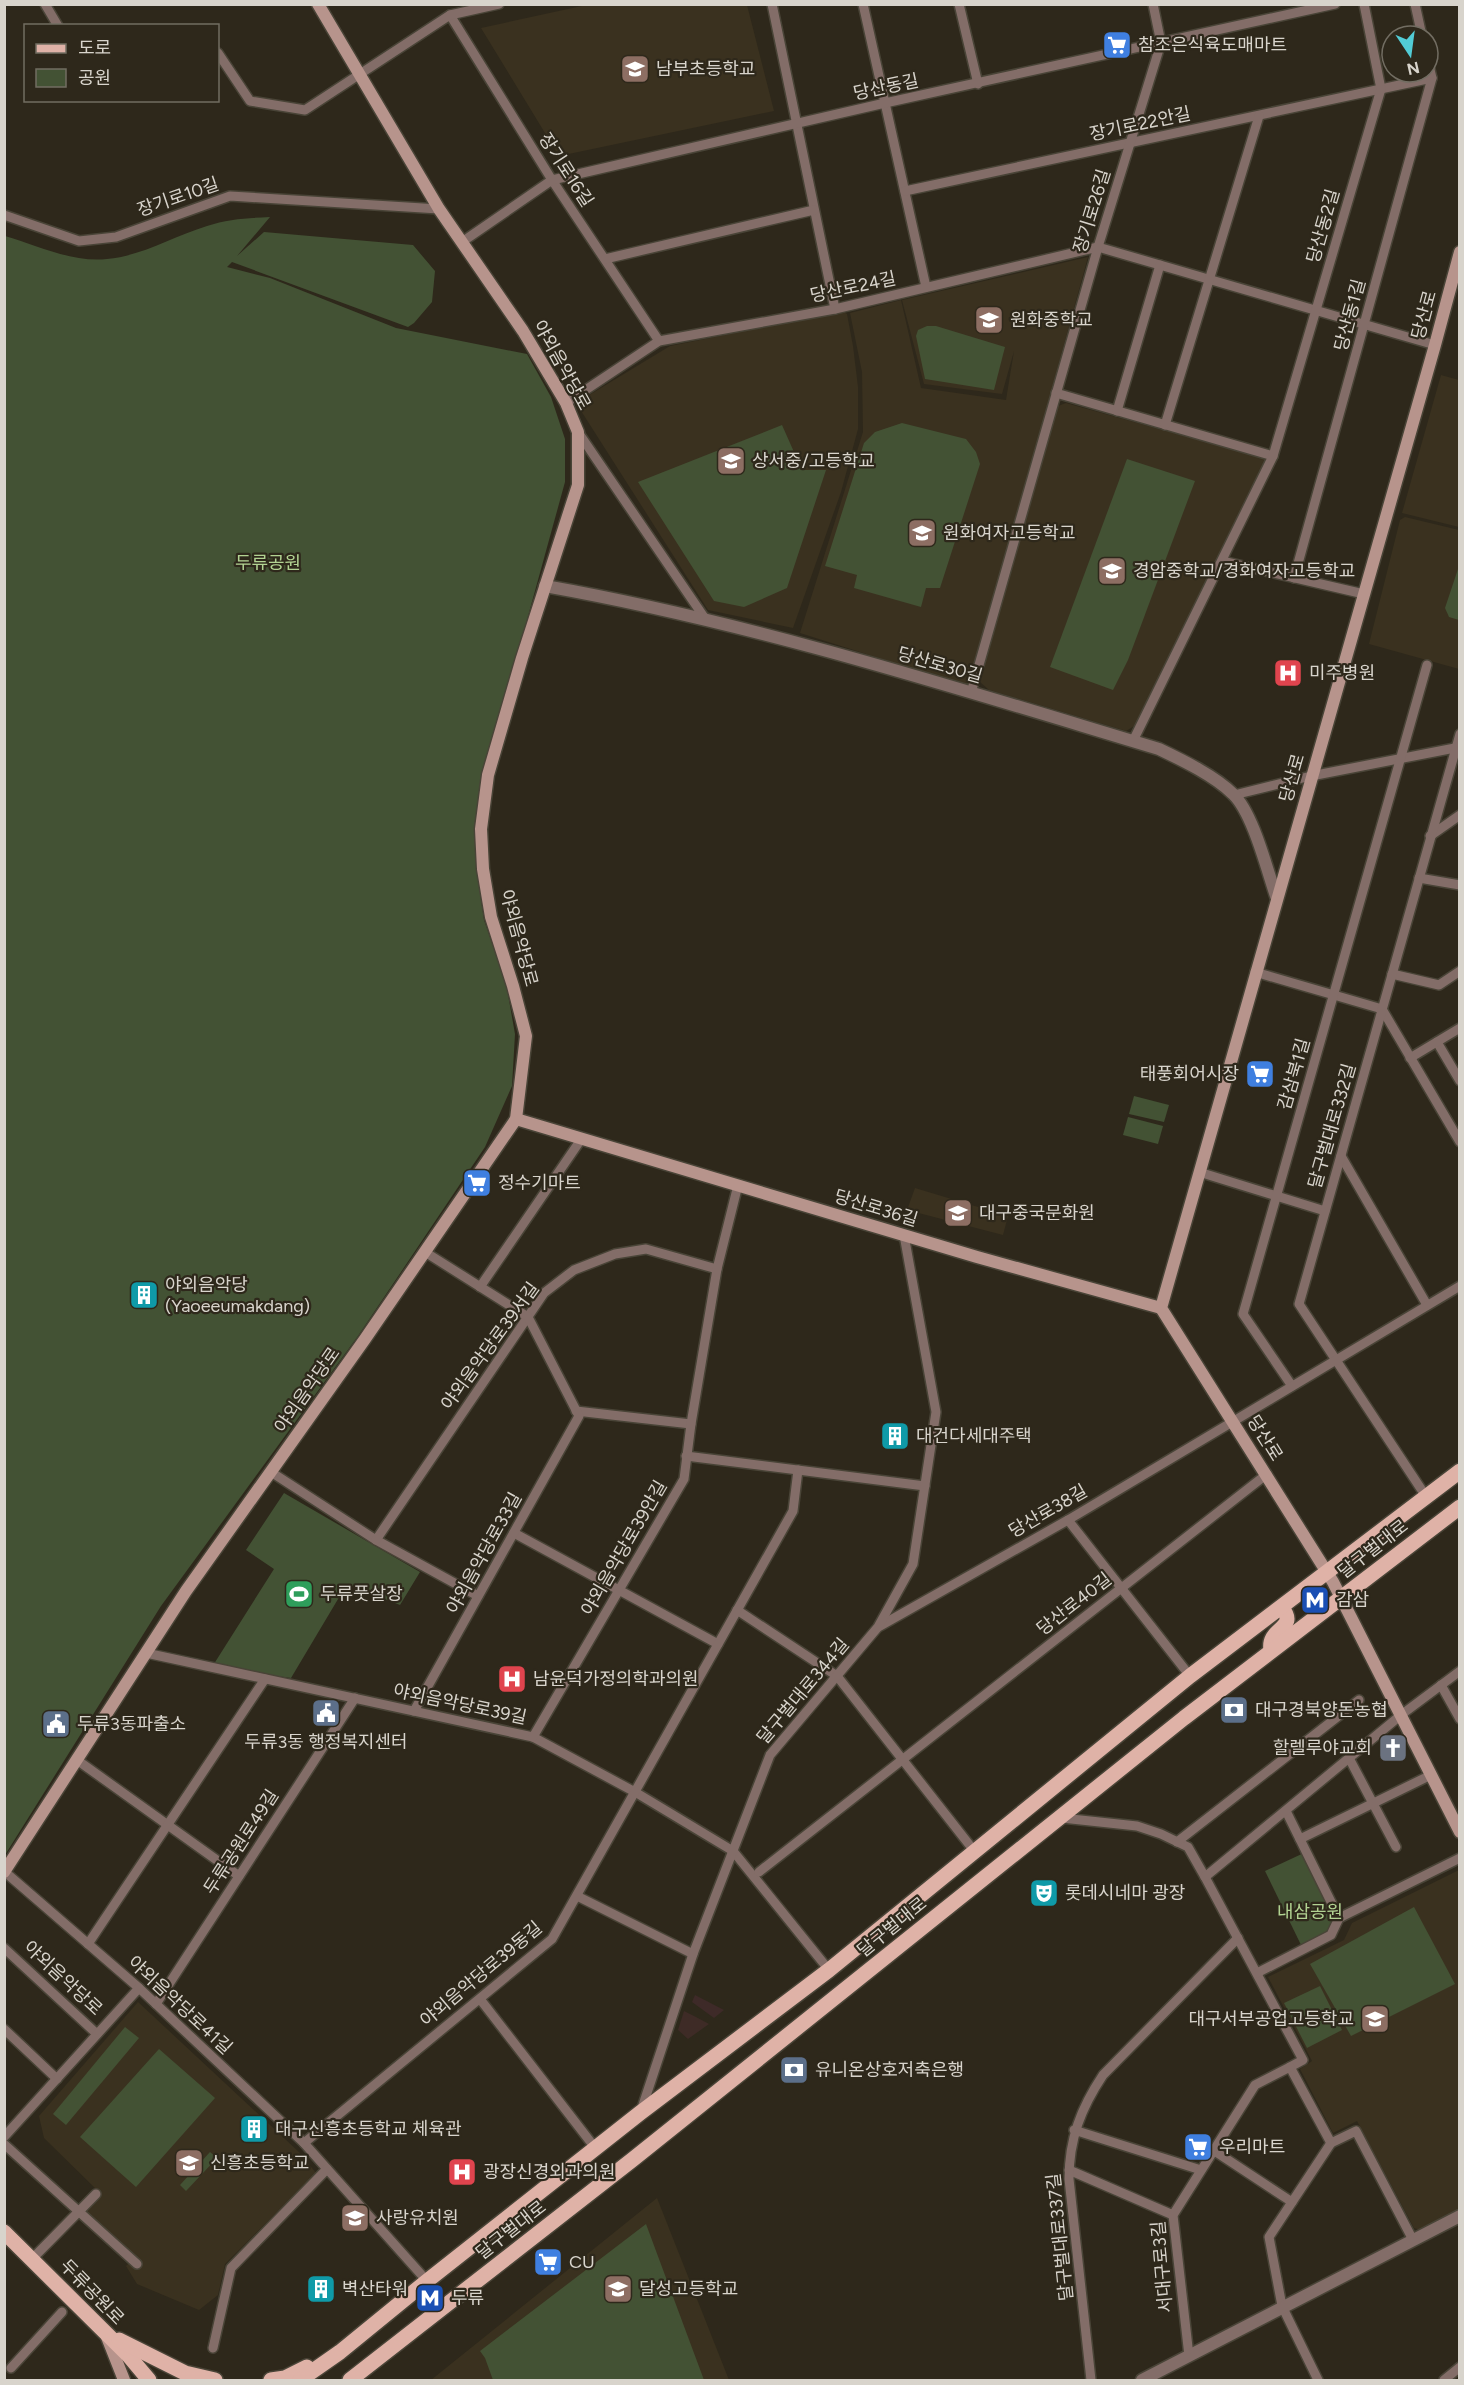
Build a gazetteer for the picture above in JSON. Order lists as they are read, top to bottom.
{
  "streets": {
    "main road": [
      "당산로",
      "야외음악당로",
      "당산로36길",
      "달구벌대로",
      "두류공원로"
    ],
    "street": [
      "당산동길",
      "장기로22안길",
      "장기로16길",
      "장기로10길",
      "장기로26길",
      "당산동2길",
      "당산로24길",
      "당산동1길",
      "당산로30길",
      "감삼북1길",
      "달구벌대로332길",
      "야외음악당로39서길",
      "당산로38길",
      "야외음악당로39안길",
      "야외음악당로33길",
      "당산로40길",
      "달구벌대로344길",
      "야외음악당로39길",
      "두류공원로49길",
      "야외음악당로39동길",
      "야외음악당로41길",
      "달구벌대로337길",
      "서대구로3길"
    ]
  },
  "crossings": [
    ["당산동길", "장기로16길"],
    ["당산동길", "장기로26길"],
    ["당산동길", "야외음악당로"],
    ["장기로22안길", "장기로26길"],
    ["장기로22안길", "당산동2길"],
    ["장기로16길", "당산로24길"],
    ["장기로10길", "야외음악당로"],
    ["장기로26길", "당산로24길"],
    ["장기로26길", "당산로30길"],
    ["당산동2길", "당산로24길"],
    ["당산동2길", "당산로30길"],
    ["당산로24길", "당산동1길"],
    ["당산로24길", "당산로"],
    ["당산로24길", "야외음악당로"],
    ["당산로", "당산로36길"],
    ["당산로", "당산로38길"],
    ["당산로", "달구벌대로"],
    ["당산로", "당산로40길"],
    ["야외음악당로", "당산로30길"],
    ["야외음악당로", "당산로36길"],
    ["야외음악당로", "야외음악당로39길"],
    ["야외음악당로", "야외음악당로41길"],
    ["감삼북1길", "당산로38길"],
    ["달구벌대로332길", "당산로38길"],
    ["달구벌대로332길", "달구벌대로"],
    ["당산로36길", "야외음악당로39안길"],
    ["당산로36길", "달구벌대로344길"],
    ["야외음악당로39서길", "야외음악당로39안길"],
    ["야외음악당로39서길", "야외음악당로33길"],
    ["당산로38길", "달구벌대로344길"],
    ["야외음악당로39안길", "야외음악당로33길"],
    ["야외음악당로39안길", "야외음악당로39길"],
    ["달구벌대로", "달구벌대로344길"],
    ["달구벌대로", "야외음악당로39길"],
    ["달구벌대로", "야외음악당로41길"],
    ["야외음악당로33길", "야외음악당로39길"],
    ["달구벌대로344길", "야외음악당로39길"],
    ["야외음악당로39길", "두류공원로49길"],
    ["야외음악당로39길", "야외음악당로39동길"],
    ["두류공원로49길", "야외음악당로41길"],
    ["야외음악당로39동길", "야외음악당로41길"]
  ],
  "parks": ["두류공원", "내삼공원"],
  "places": {
    "supermarket": [
      "참조은식육도매마트",
      "태풍회어시장",
      "정수기마트",
      "우리마트",
      "CU"
    ],
    "school or university": [
      "남부초등학교",
      "원화중학교",
      "상서중/고등학교",
      "원화여자고등학교",
      "경암중학교/경화여자고등학교",
      "대구중국문화원",
      "대구서부공업고등학교",
      "신흥초등학교",
      "사랑유치원",
      "달성고등학교"
    ],
    "hospital": ["미주병원", "남윤덕가정의학과의원", "광장신경외과의원"],
    "building": [
      "야외음악당 (Yaoeeumakdang)",
      "대건다세대주택",
      "대구신흥초등학교 체육관",
      "벽산타워"
    ],
    "sports": ["두류풋살장"],
    "metro station": ["감삼", "두류"],
    "bank": ["대구경북양돈농협", "유니온상호저축은행"],
    "public building": ["두류3동 행정복지센터", "두류3동파출소"],
    "church": ["할렐루야교회"],
    "theatre": ["롯데시네마 광장"]
  },
  "legend": ["도로", "공원"],
  "north": "bottom"
}
